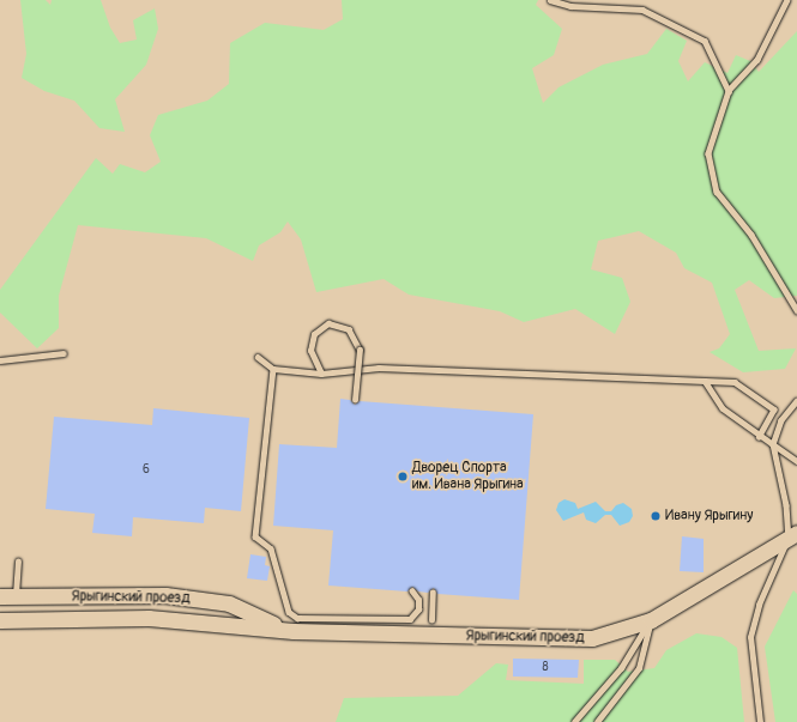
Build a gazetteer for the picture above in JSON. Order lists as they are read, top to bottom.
{
  "streets": {
    "main road": ["Ярыгинский проезд"]
  },
  "places": ["Дворец Спорта им. Ивана Ярыгина", "Ивану Ярыгину"],
  "house_numbers": ["6", "8"]
}
